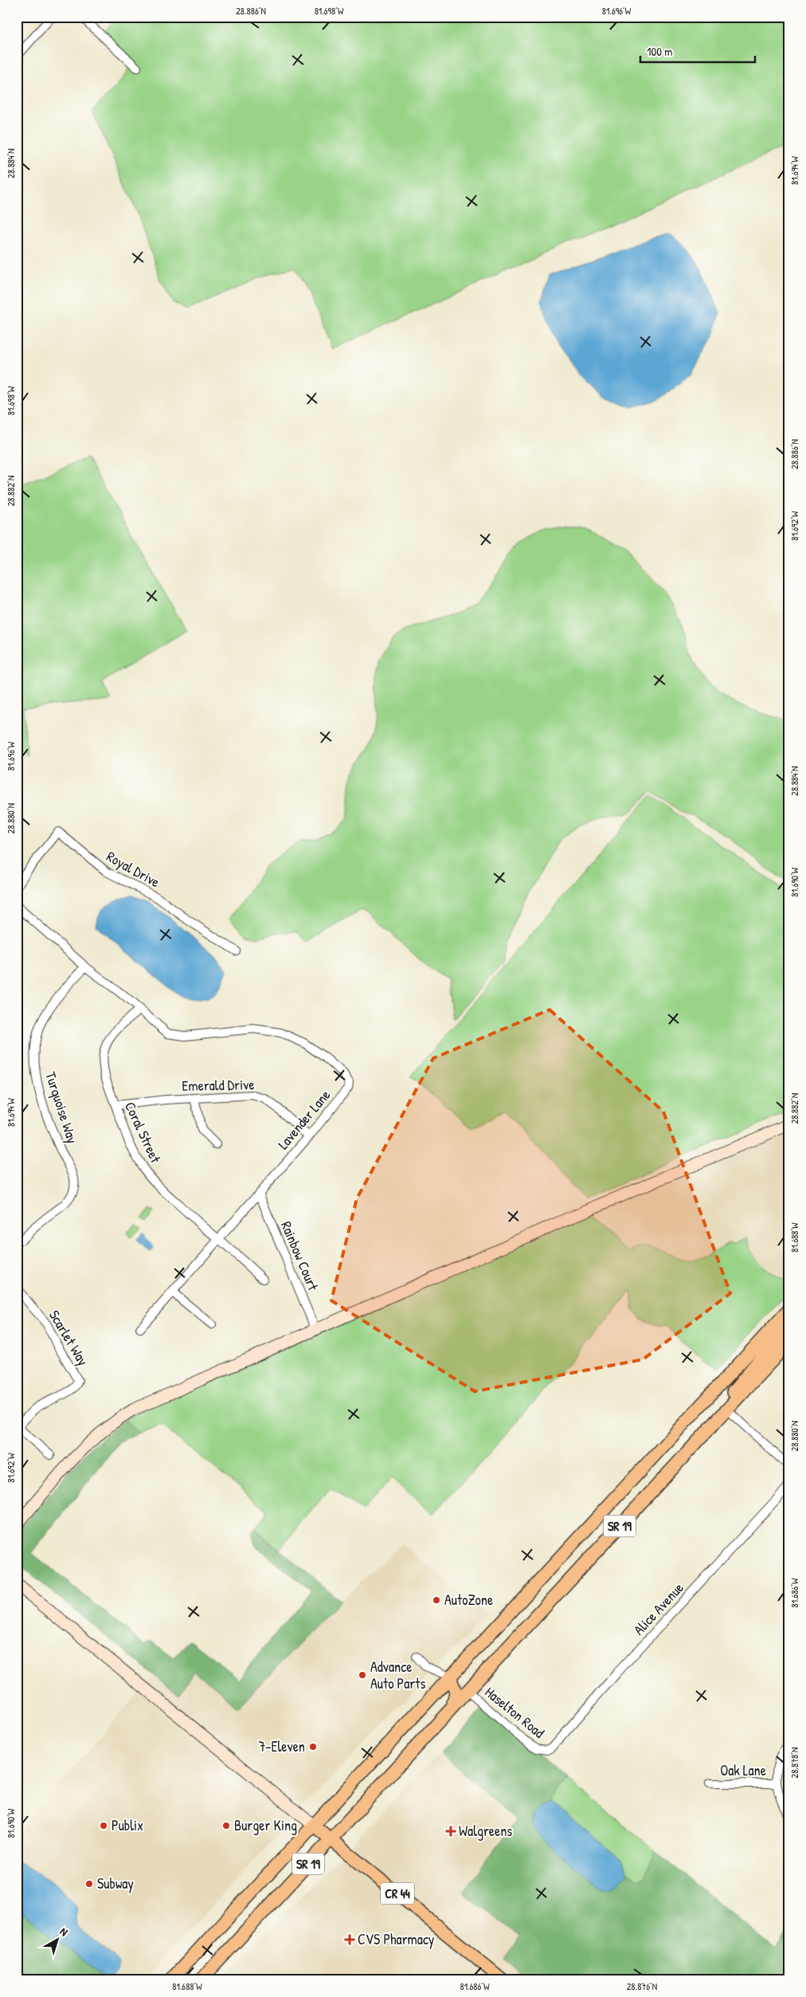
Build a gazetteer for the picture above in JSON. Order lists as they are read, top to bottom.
{
  "streets": {
    "main road": ["SR 19", "CR 44"],
    "street": [
      "Royal Drive",
      "Emerald Drive",
      "Turquoise Way",
      "Lavender Lane",
      "Coral Street",
      "Rainbow Court",
      "Scarlet Way",
      "Alice Avenue",
      "Haselton Road",
      "Oak Lane"
    ]
  },
  "crossings": [
    ["Emerald Drive", "Lavender Lane"],
    ["Emerald Drive", "Coral Street"],
    ["Turquoise Way", "Lavender Lane"],
    ["Lavender Lane", "Coral Street"],
    ["Lavender Lane", "Rainbow Court"],
    ["SR 19", "Haselton Road"],
    ["SR 19", "CR 44"],
    ["Alice Avenue", "Haselton Road"]
  ],
  "places": {
    "other": [
      "AutoZone",
      "Advance Auto Parts",
      "7-Eleven",
      "Publix",
      "Burger King",
      "Subway"
    ],
    "health": ["Walgreens", "CVS Pharmacy"]
  },
  "scale_bar": "100 m",
  "north": "top right",
  "coordinates": [
    "28.886°N",
    "81.698°W",
    "81.696°W",
    "28.884°N",
    "81.694°W",
    "28.882°N",
    "81.692°W",
    "28.880°N",
    "81.690°W",
    "81.688°W",
    "81.686°W",
    "28.878°N",
    "28.876°N"
  ]
}
